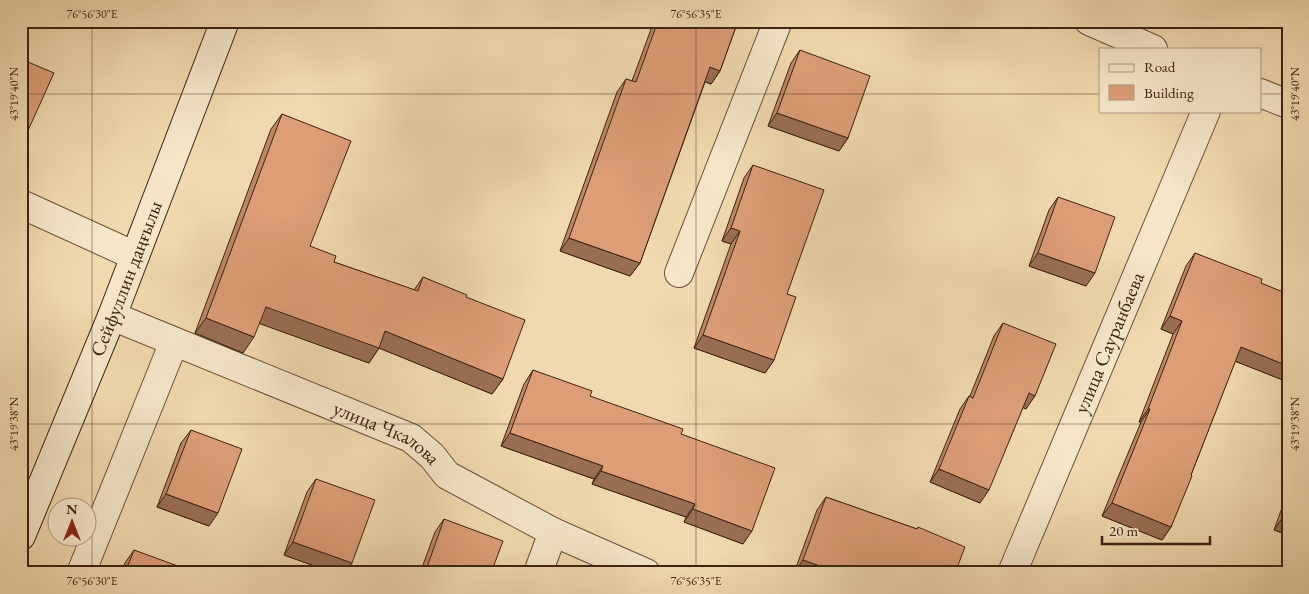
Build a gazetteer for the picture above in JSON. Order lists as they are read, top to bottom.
{
  "streets": {
    "street": ["Сейфуллин даңғылы", "улица Сауранбаева", "улица Чкалова"]
  },
  "crossings": [
    ["Сейфуллин даңғылы", "улица Чкалова"]
  ],
  "legend": ["Road", "Building"],
  "scale_bar": "20 m",
  "north": "top",
  "coordinates": [
    "76°56'30\"E",
    "76°56'35\"E",
    "43°19'40\"N",
    "43°19'38\"N"
  ]
}
